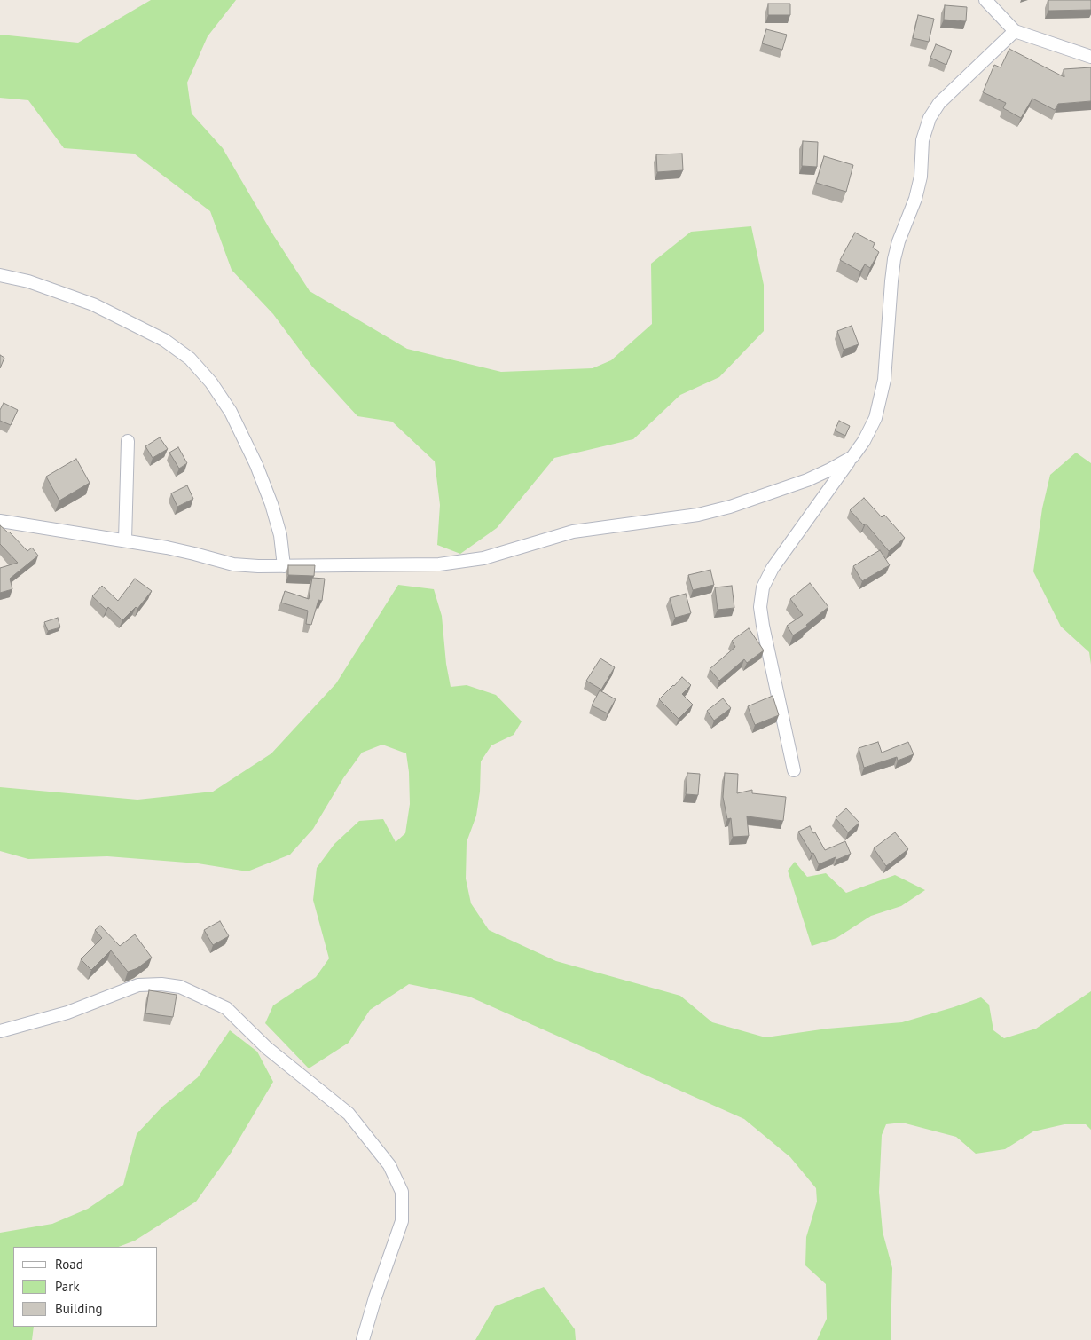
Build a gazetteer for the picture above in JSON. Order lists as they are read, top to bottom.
{
  "legend": ["Road", "Park", "Building"]
}
